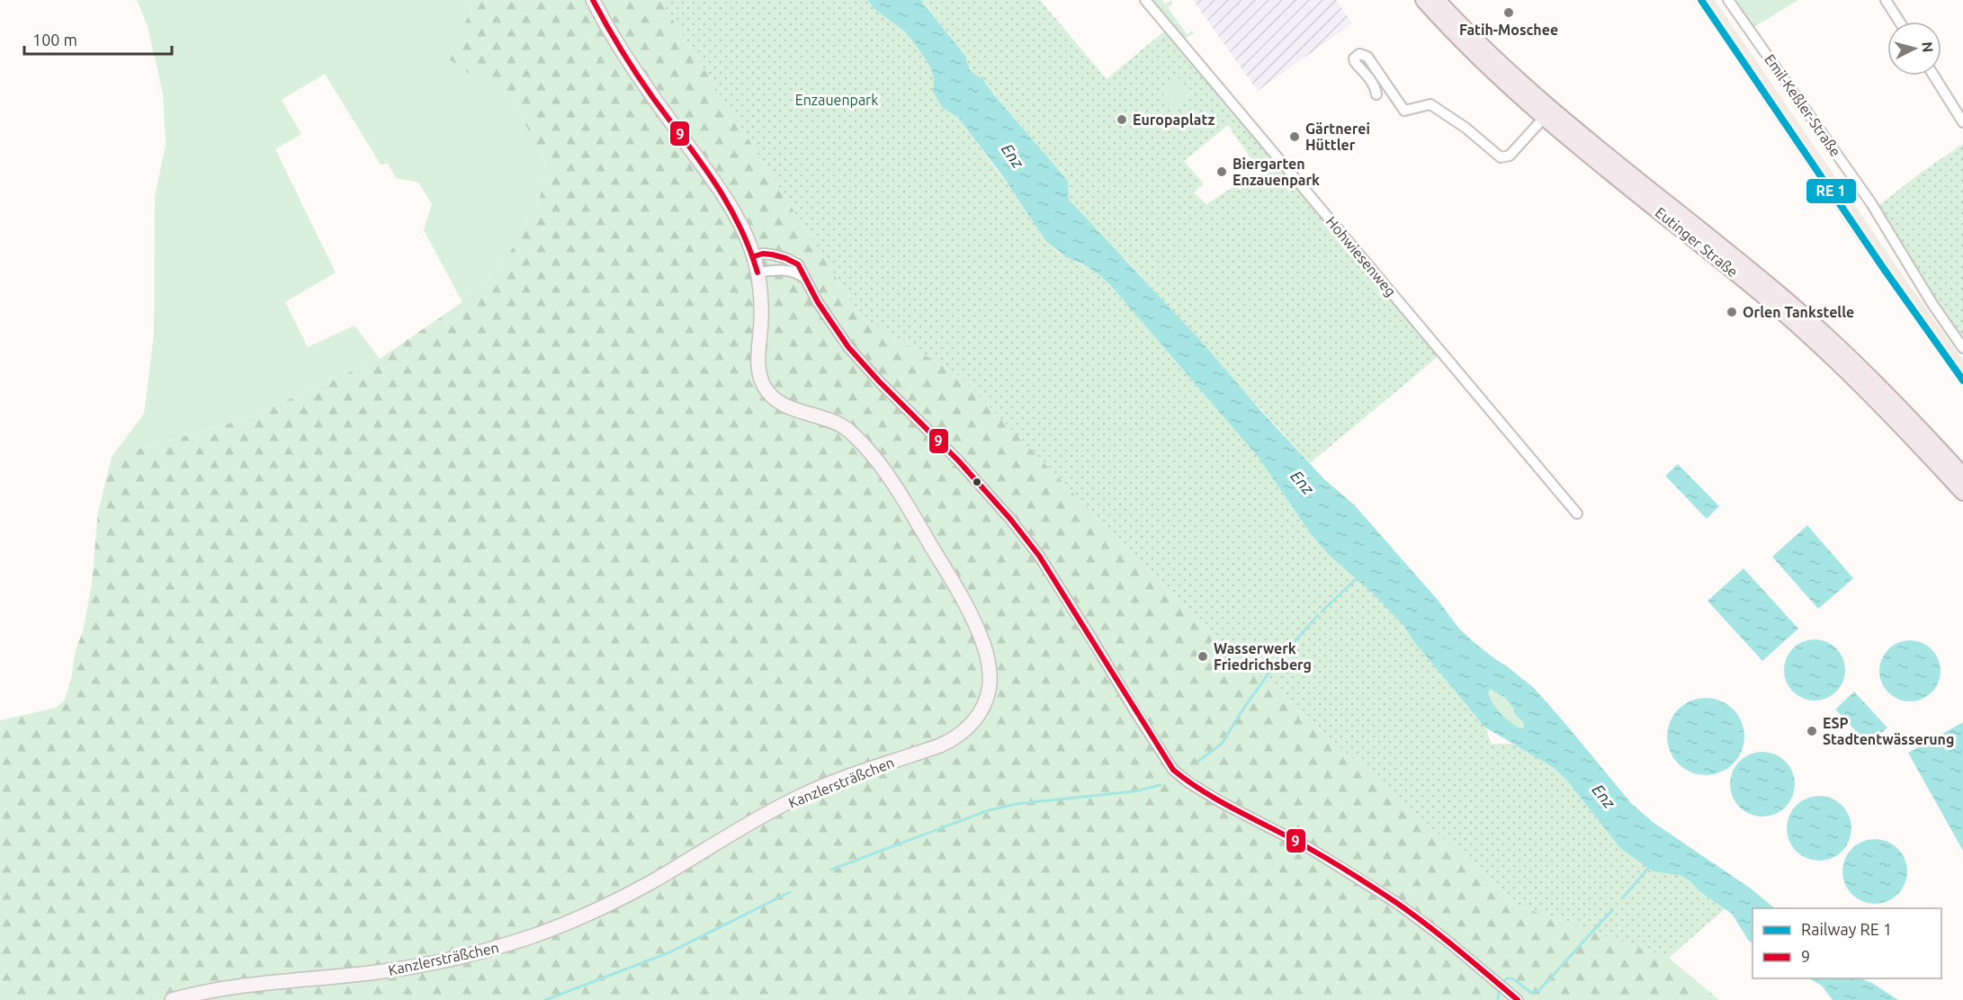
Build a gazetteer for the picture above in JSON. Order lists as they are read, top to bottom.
{
  "streets": {
    "main road": ["Eutinger Straße", "Kanzlersträßchen"],
    "street": ["Emil-Keßler-Straße", "Hohwiesenweg"]
  },
  "water": ["Enz"],
  "parks": ["Enzauenpark"],
  "places": [
    "Fatih-Moschee",
    "Europaplatz",
    "Gärtnerei Hüttler",
    "Biergarten Enzauenpark",
    "Orlen Tankstelle",
    "Wasserwerk Friedrichsberg",
    "ESP Stadtentwässerung"
  ],
  "lines": ["transit line 9"],
  "legend": ["Railway RE 1", "9"],
  "scale_bar": "100 m",
  "north": "right"
}
